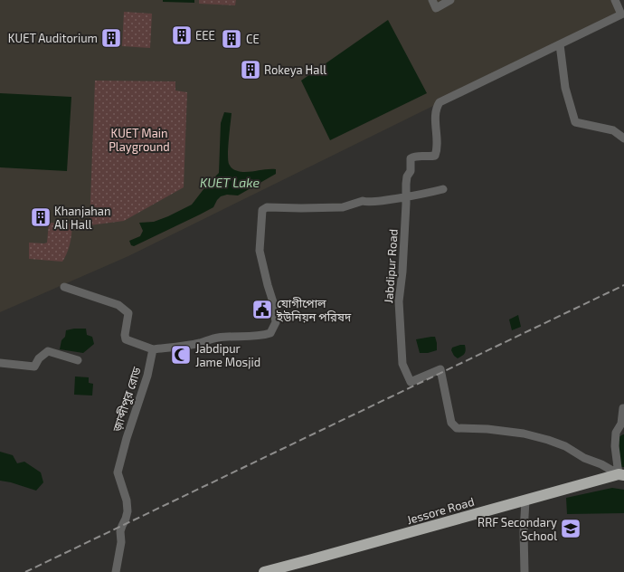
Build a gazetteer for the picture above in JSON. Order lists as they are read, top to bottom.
{
  "streets": {
    "highway": ["Jessore Road"],
    "street": ["Jabdipur Road", "জ়াব্দীপুর রোড"]
  },
  "crossings": [
    ["Jabdipur Road", "Jessore Road"]
  ],
  "water": ["KUET Lake"],
  "parks": ["KUET Main Playground"],
  "places": {
    "building": [
      "EEE",
      "KUET Auditorium",
      "CE",
      "Rokeya Hall",
      "Khanjahan Ali Hall"
    ],
    "public building": ["যোগীপোল ইউনিয়ন পরিষদ"],
    "mosque": ["Jabdipur Jame Mosjid"],
    "school or university": ["RRF Secondary School"]
  }
}
